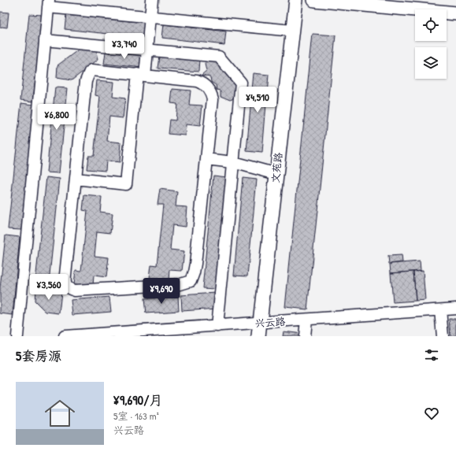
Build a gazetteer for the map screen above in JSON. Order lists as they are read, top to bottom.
{
  "streets": {
    "main road": ["文苑路"],
    "street": ["兴云路"]
  },
  "crossings": [
    ["文苑路", "兴云路"]
  ],
  "page": {
    "price": [
      "¥3,740",
      "¥4,510",
      "¥6,800",
      "¥3,560",
      "¥9,690"
    ],
    "heading": "5套房源",
    "list": [
      {
        "name": "¥9,690/月",
        "note": "5室 · 163 m² · 兴云路"
      }
    ]
  }
}
